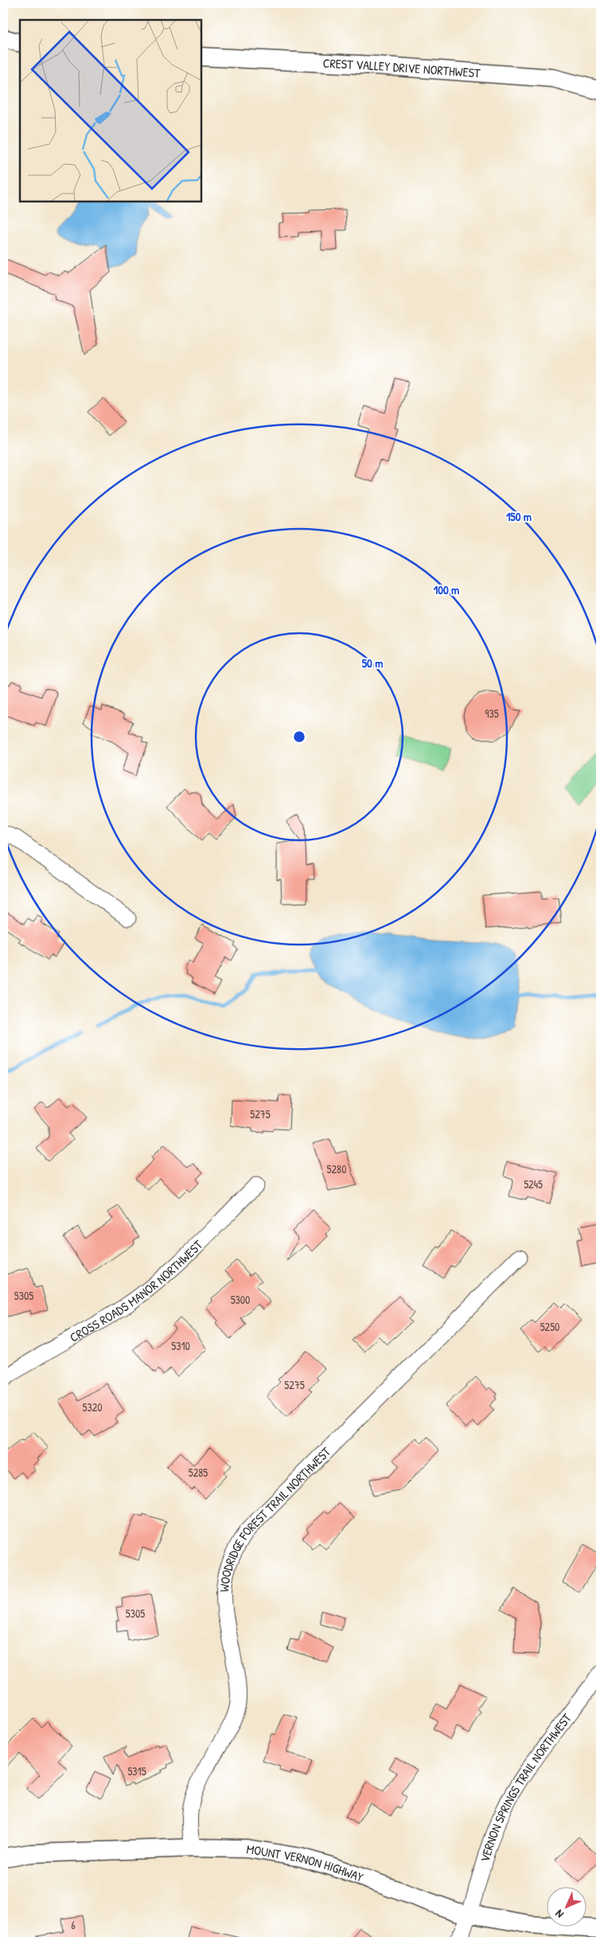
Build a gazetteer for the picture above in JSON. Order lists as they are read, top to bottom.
{
  "streets": {
    "street": [
      "CREST VALLEY DRIVE NORTHWEST",
      "CROSS ROADS MANOR NORTHWEST",
      "WOODRIDGE FOREST TRAIL NORTHWEST",
      "VERNON SPRINGS TRAIL NORTHWEST",
      "MOUNT VERNON HIGHWAY"
    ]
  },
  "crossings": [
    ["WOODRIDGE FOREST TRAIL NORTHWEST", "MOUNT VERNON HIGHWAY"],
    ["VERNON SPRINGS TRAIL NORTHWEST", "MOUNT VERNON HIGHWAY"]
  ],
  "house_numbers": [
    "935",
    "5275",
    "5280",
    "5245",
    "5305",
    "5300",
    "5250",
    "5310",
    "5275",
    "5320",
    "5285",
    "5305",
    "5315",
    "6"
  ],
  "north": "bottom left",
  "rings": ["150 m", "100 m", "50 m"]
}
